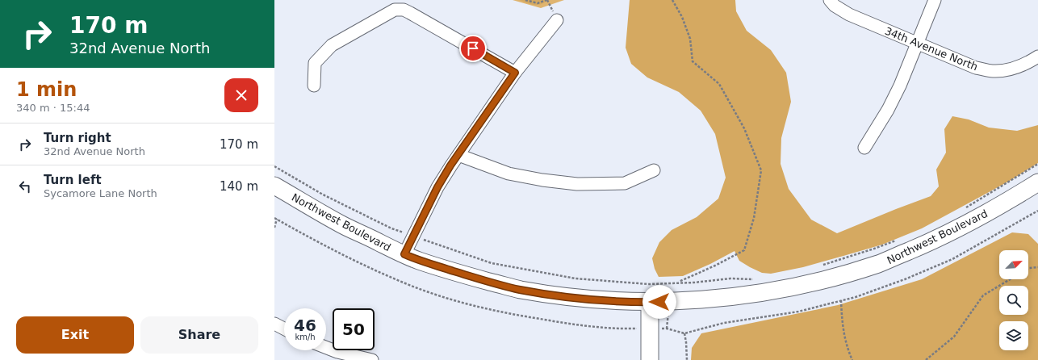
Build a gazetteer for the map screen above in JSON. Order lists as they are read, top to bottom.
{
  "streets": {
    "main road": ["Northwest Boulevard"],
    "street": ["34th Avenue North"]
  },
  "north": "top right",
  "page": {
    "turn": ["170 m", "32nd Avenue North"],
    "heading": ["1 min", "340 m · 15:44"],
    "list": [
      {
        "name": "Turn right",
        "note": "32nd Avenue North",
        "value": "170 m"
      },
      {
        "name": "Turn left",
        "note": "Sycamore Lane North",
        "value": "140 m"
      }
    ],
    "speed": "46 km/h",
    "limit": "50",
    "buttons": ["Exit", "Share"]
  }
}
